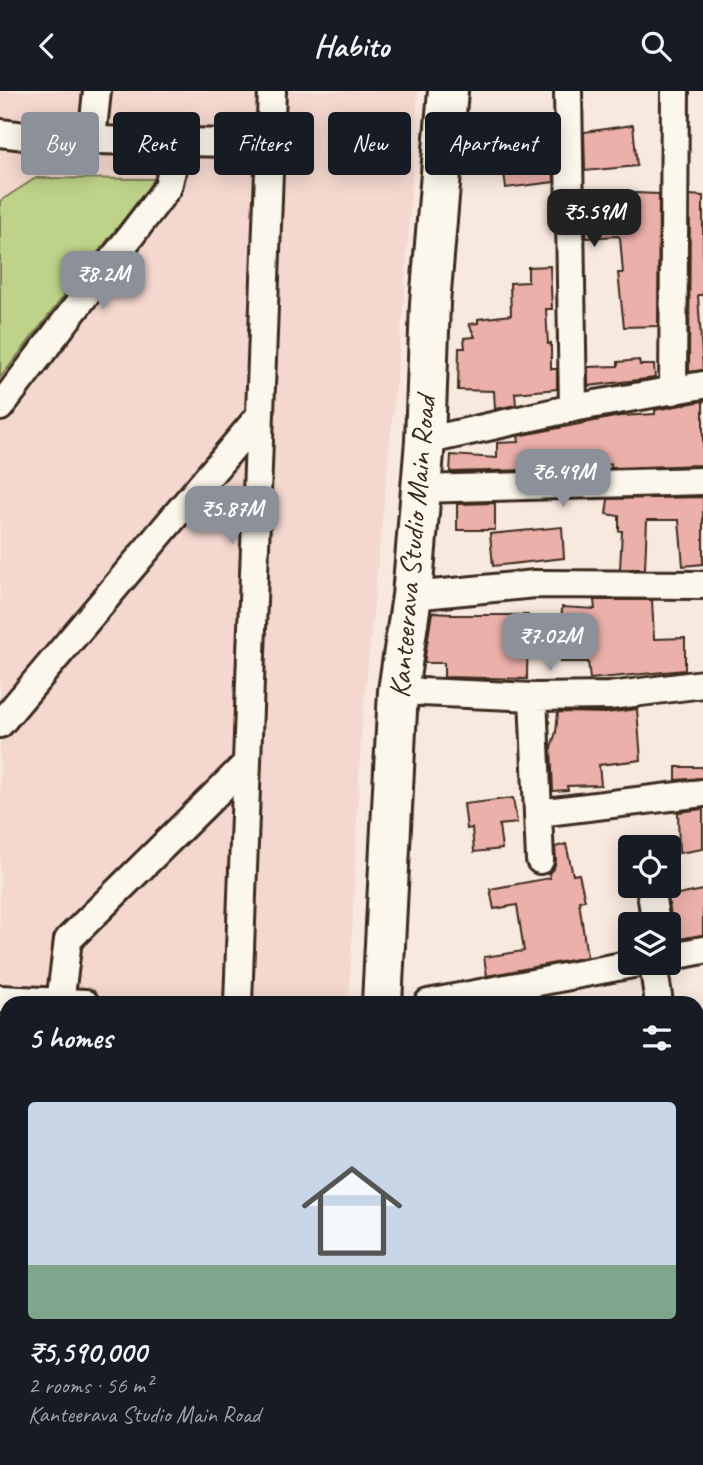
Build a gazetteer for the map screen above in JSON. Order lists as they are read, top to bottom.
{
  "streets": {
    "main road": ["Kanteerava Studio Main Road"]
  },
  "page": {
    "header": "Habito",
    "chip": [
      "Buy",
      "Rent",
      "Filters",
      "New",
      "Apartment"
    ],
    "price": [
      "₹5.59M",
      "₹8.2M",
      "₹6.49M",
      "₹5.87M",
      "₹7.02M"
    ],
    "heading": "5 homes",
    "list": [
      {
        "name": "₹5,590,000",
        "note": "2 rooms · 56 m² · Kanteerava Studio Main Road"
      }
    ]
  }
}
